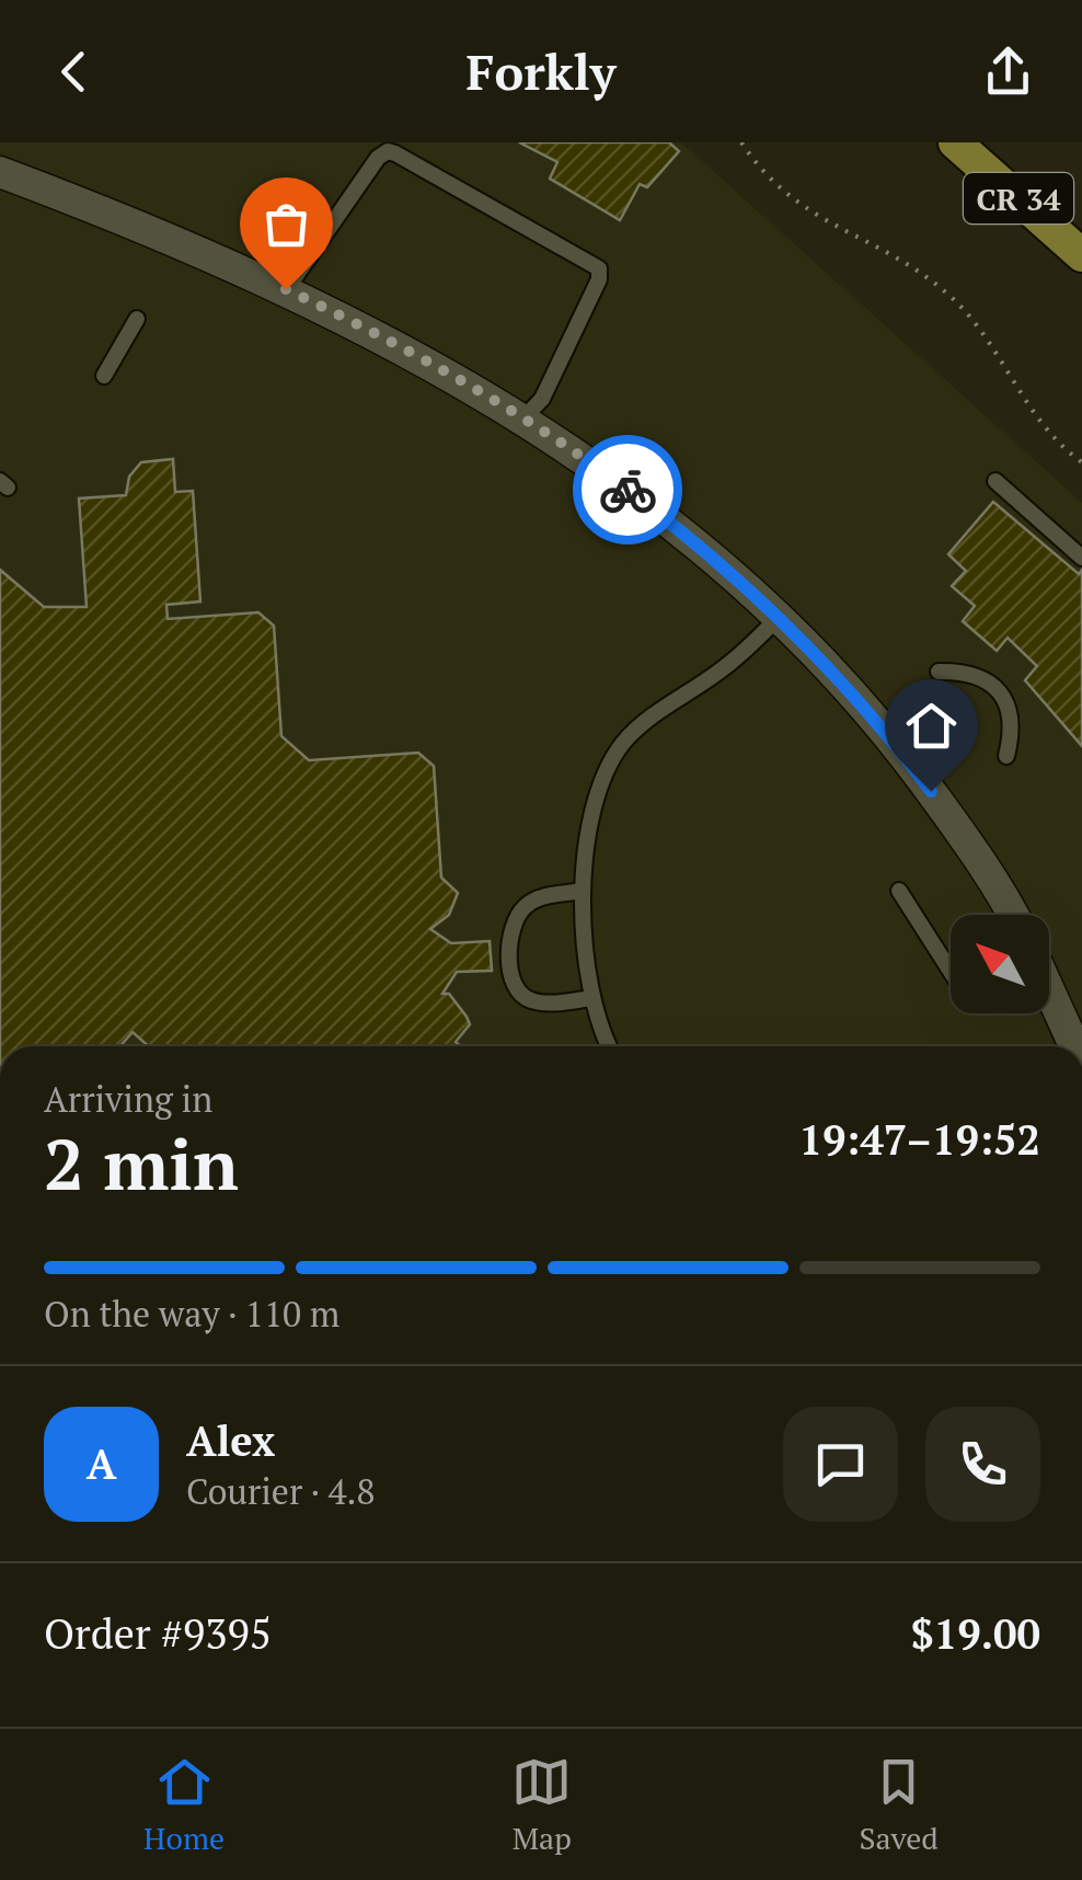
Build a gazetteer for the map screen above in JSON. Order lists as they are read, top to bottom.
{
  "streets": {
    "main road": ["CR 34"]
  },
  "north": "top left",
  "page": {
    "header": "Forkly",
    "heading": ["2 min", "Arriving in", "19:47–19:52"],
    "panel": [
      "Alex",
      "Courier · 4.8",
      "Order #9395",
      "$19.00"
    ],
    "bar": "On the way · 110 m",
    "round": "A",
    "tabs": ["Home", "Map", "Saved"]
  }
}
